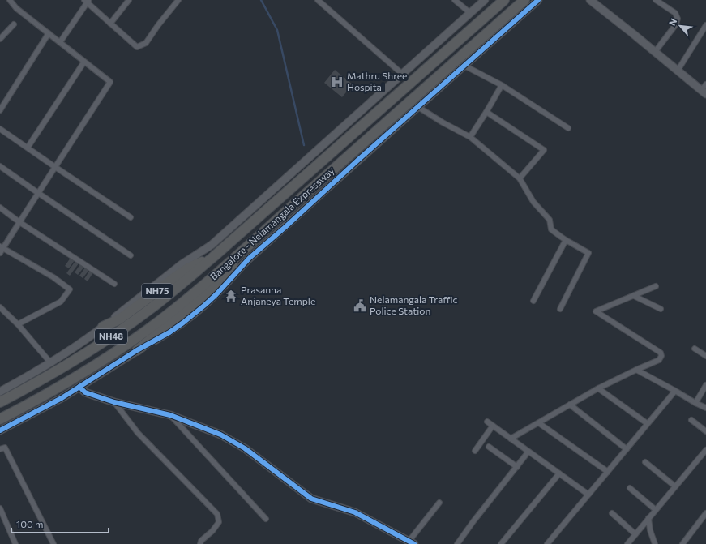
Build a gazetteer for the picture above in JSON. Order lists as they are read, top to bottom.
{
  "streets": {
    "highway": ["Bangalore - Nelamangala Expressway", "NH75", "NH48"]
  },
  "crossings": [
    ["Bangalore - Nelamangala Expressway", "NH75"]
  ],
  "places": {
    "hospital": ["Mathru Shree Hospital"],
    "temple": ["Prasanna Anjaneya Temple"],
    "public building": ["Nelamangala Traffic Police Station"]
  },
  "scale_bar": "100 m",
  "north": "top left"
}
